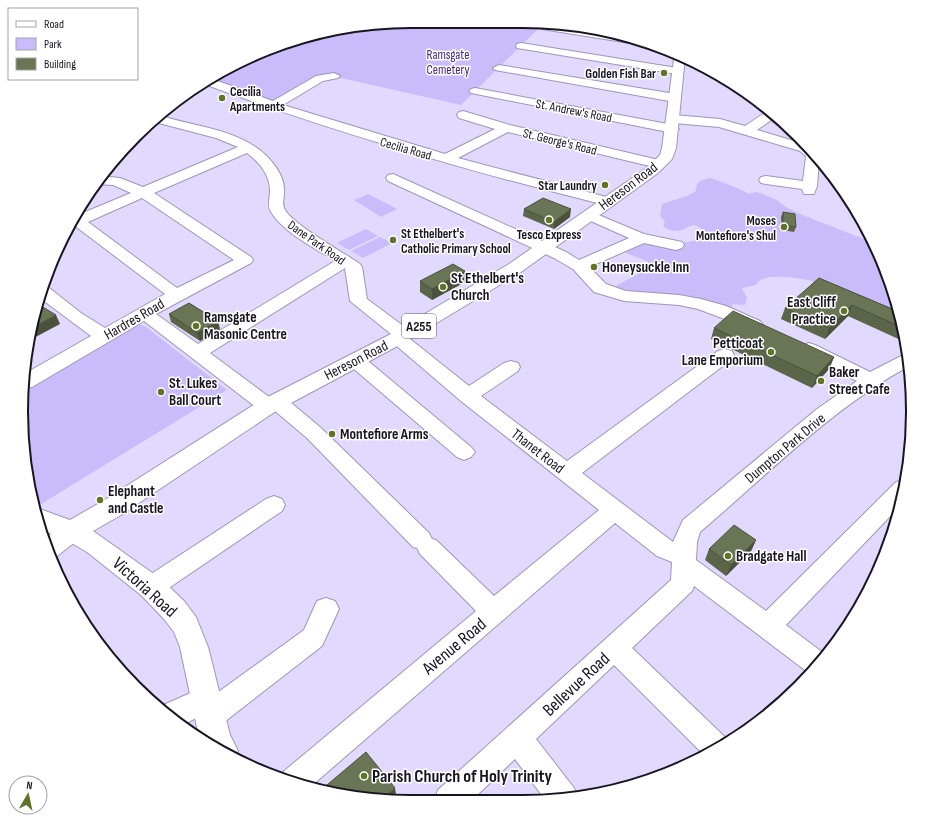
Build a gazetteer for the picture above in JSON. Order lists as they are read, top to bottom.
{
  "streets": {
    "main road": ["Hereson Road", "A255", "Victoria Road"],
    "street": [
      "St. Andrew's Road",
      "St. George's Road",
      "Cecilia Road",
      "Dane Park Road",
      "Hardres Road",
      "Dumpton Park Drive",
      "Thanet Road",
      "Avenue Road",
      "Bellevue Road"
    ]
  },
  "crossings": [
    ["St. Andrew's Road", "Hereson Road"],
    ["St. George's Road", "Hereson Road"],
    ["Cecilia Road", "Hereson Road"],
    ["Hereson Road", "Dane Park Road"],
    ["Hereson Road", "Thanet Road"],
    ["Hereson Road", "Victoria Road"],
    ["Dane Park Road", "Thanet Road"],
    ["Dumpton Park Drive", "Thanet Road"],
    ["Dumpton Park Drive", "Bellevue Road"],
    ["Thanet Road", "Avenue Road"],
    ["Thanet Road", "Bellevue Road"]
  ],
  "parks": ["Ramsgate Cemetery"],
  "places": [
    "Golden Fish Bar",
    "Cecilia Apartments",
    "Star Laundry",
    "Tesco Express",
    "Moses Montefiore's Shul",
    "St Ethelbert's Catholic Primary School",
    "Honeysuckle Inn",
    "St Ethelbert's Church",
    "East Cliff Practice",
    "Ramsgate Masonic Centre",
    "Petticoat Lane Emporium",
    "Baker Street Cafe",
    "St. Lukes Ball Court",
    "Montefiore Arms",
    "Elephant and Castle",
    "Bradgate Hall",
    "Parish Church of Holy Trinity"
  ],
  "legend": ["Road", "Park", "Building"],
  "north": "top"
}
